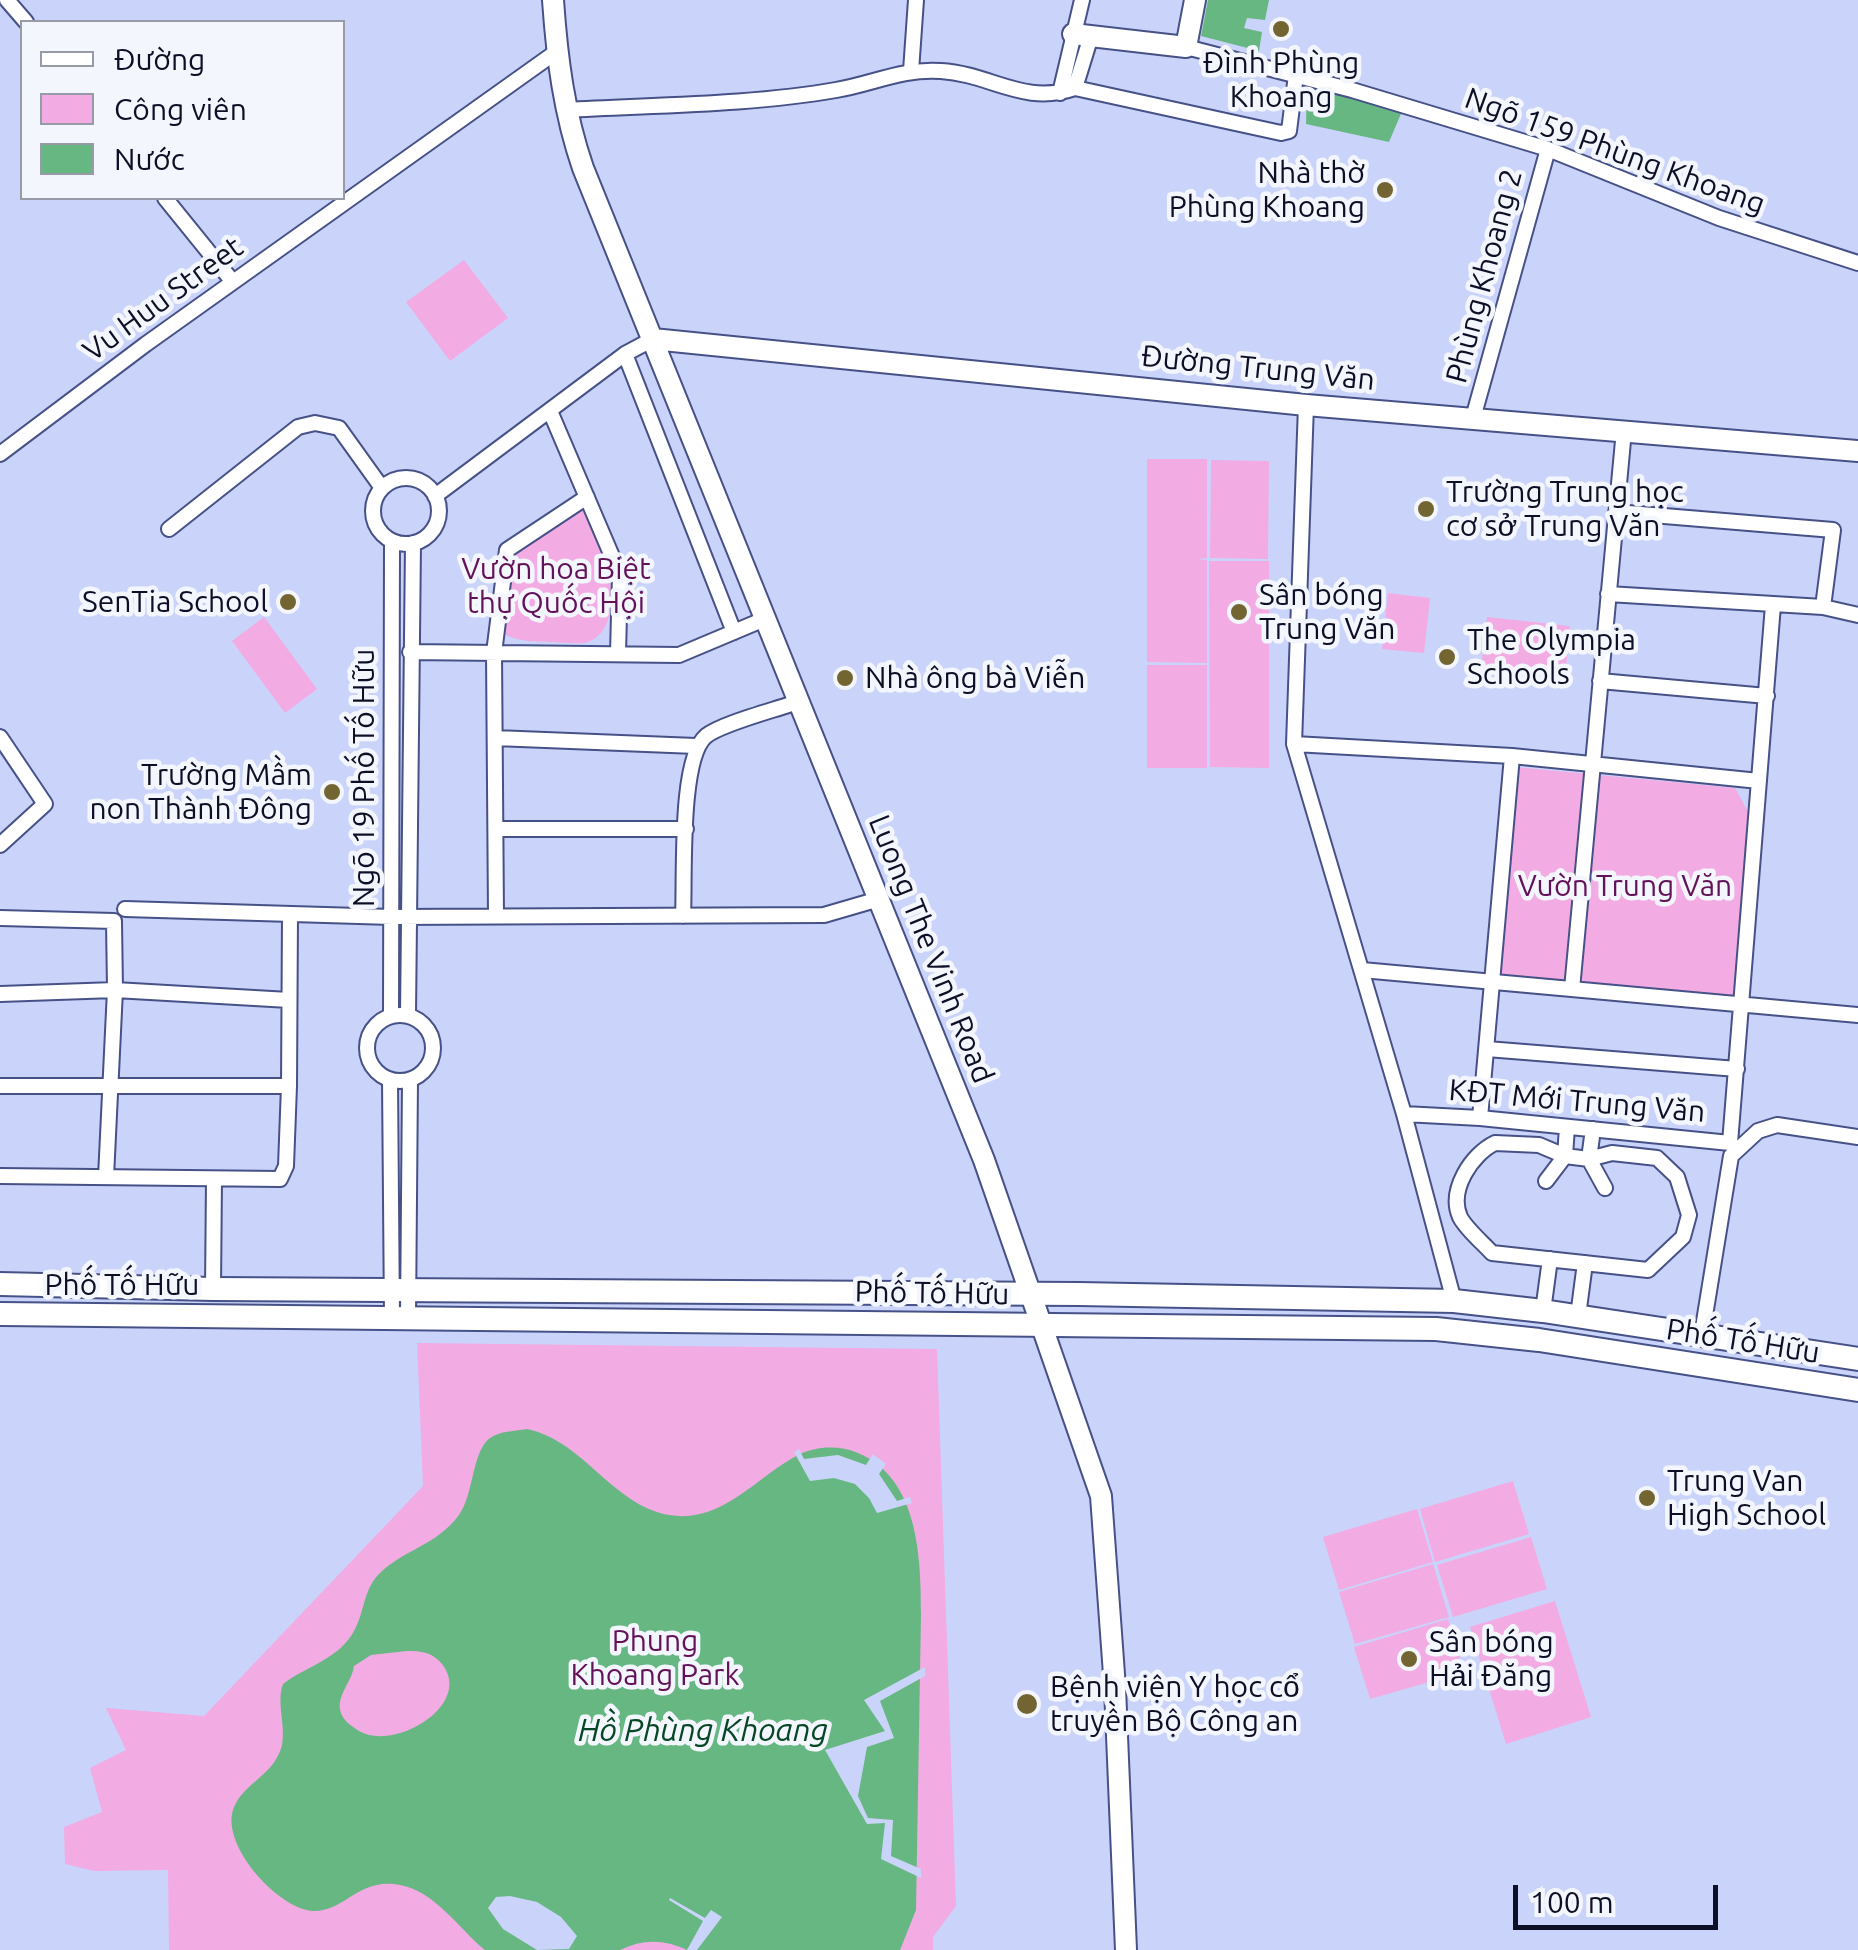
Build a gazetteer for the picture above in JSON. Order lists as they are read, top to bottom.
{
  "streets": {
    "main road": ["Phố Tố Hữu"],
    "street": [
      "Ngõ 159 Phùng Khoang",
      "Phùng Khoang 2",
      "Vu Huu Street",
      "Đường Trung Văn",
      "Ngõ 19 Phố Tố Hữu",
      "Luong The Vinh Road",
      "KĐT Mới Trung Văn"
    ]
  },
  "crossings": [
    ["Ngõ 159 Phùng Khoang", "Phùng Khoang 2"],
    ["Phùng Khoang 2", "Đường Trung Văn"],
    ["Vu Huu Street", "Luong The Vinh Road"],
    ["Đường Trung Văn", "Luong The Vinh Road"],
    ["Luong The Vinh Road", "Phố Tố Hữu"]
  ],
  "water": ["Hồ Phùng Khoang"],
  "parks": ["Vườn hoa Biệt thự Quốc Hội", "Vườn Trung Văn", "Phung Khoang Park"],
  "places": [
    "Đình Phùng Khoang",
    "Nhà thờ Phùng Khoang",
    "Trường Trung học cơ sở Trung Văn",
    "SenTia School",
    "Sân bóng Trung Văn",
    "The Olympia Schools",
    "Nhà ông bà Viễn",
    "Trường Mầm non Thành Đông",
    "Trung Van High School",
    "Sân bóng Hải Đăng",
    "Bệnh viện Y học cổ truyền Bộ Công an"
  ],
  "legend": ["Đường", "Công viên", "Nước"],
  "scale_bar": "100 m"
}
